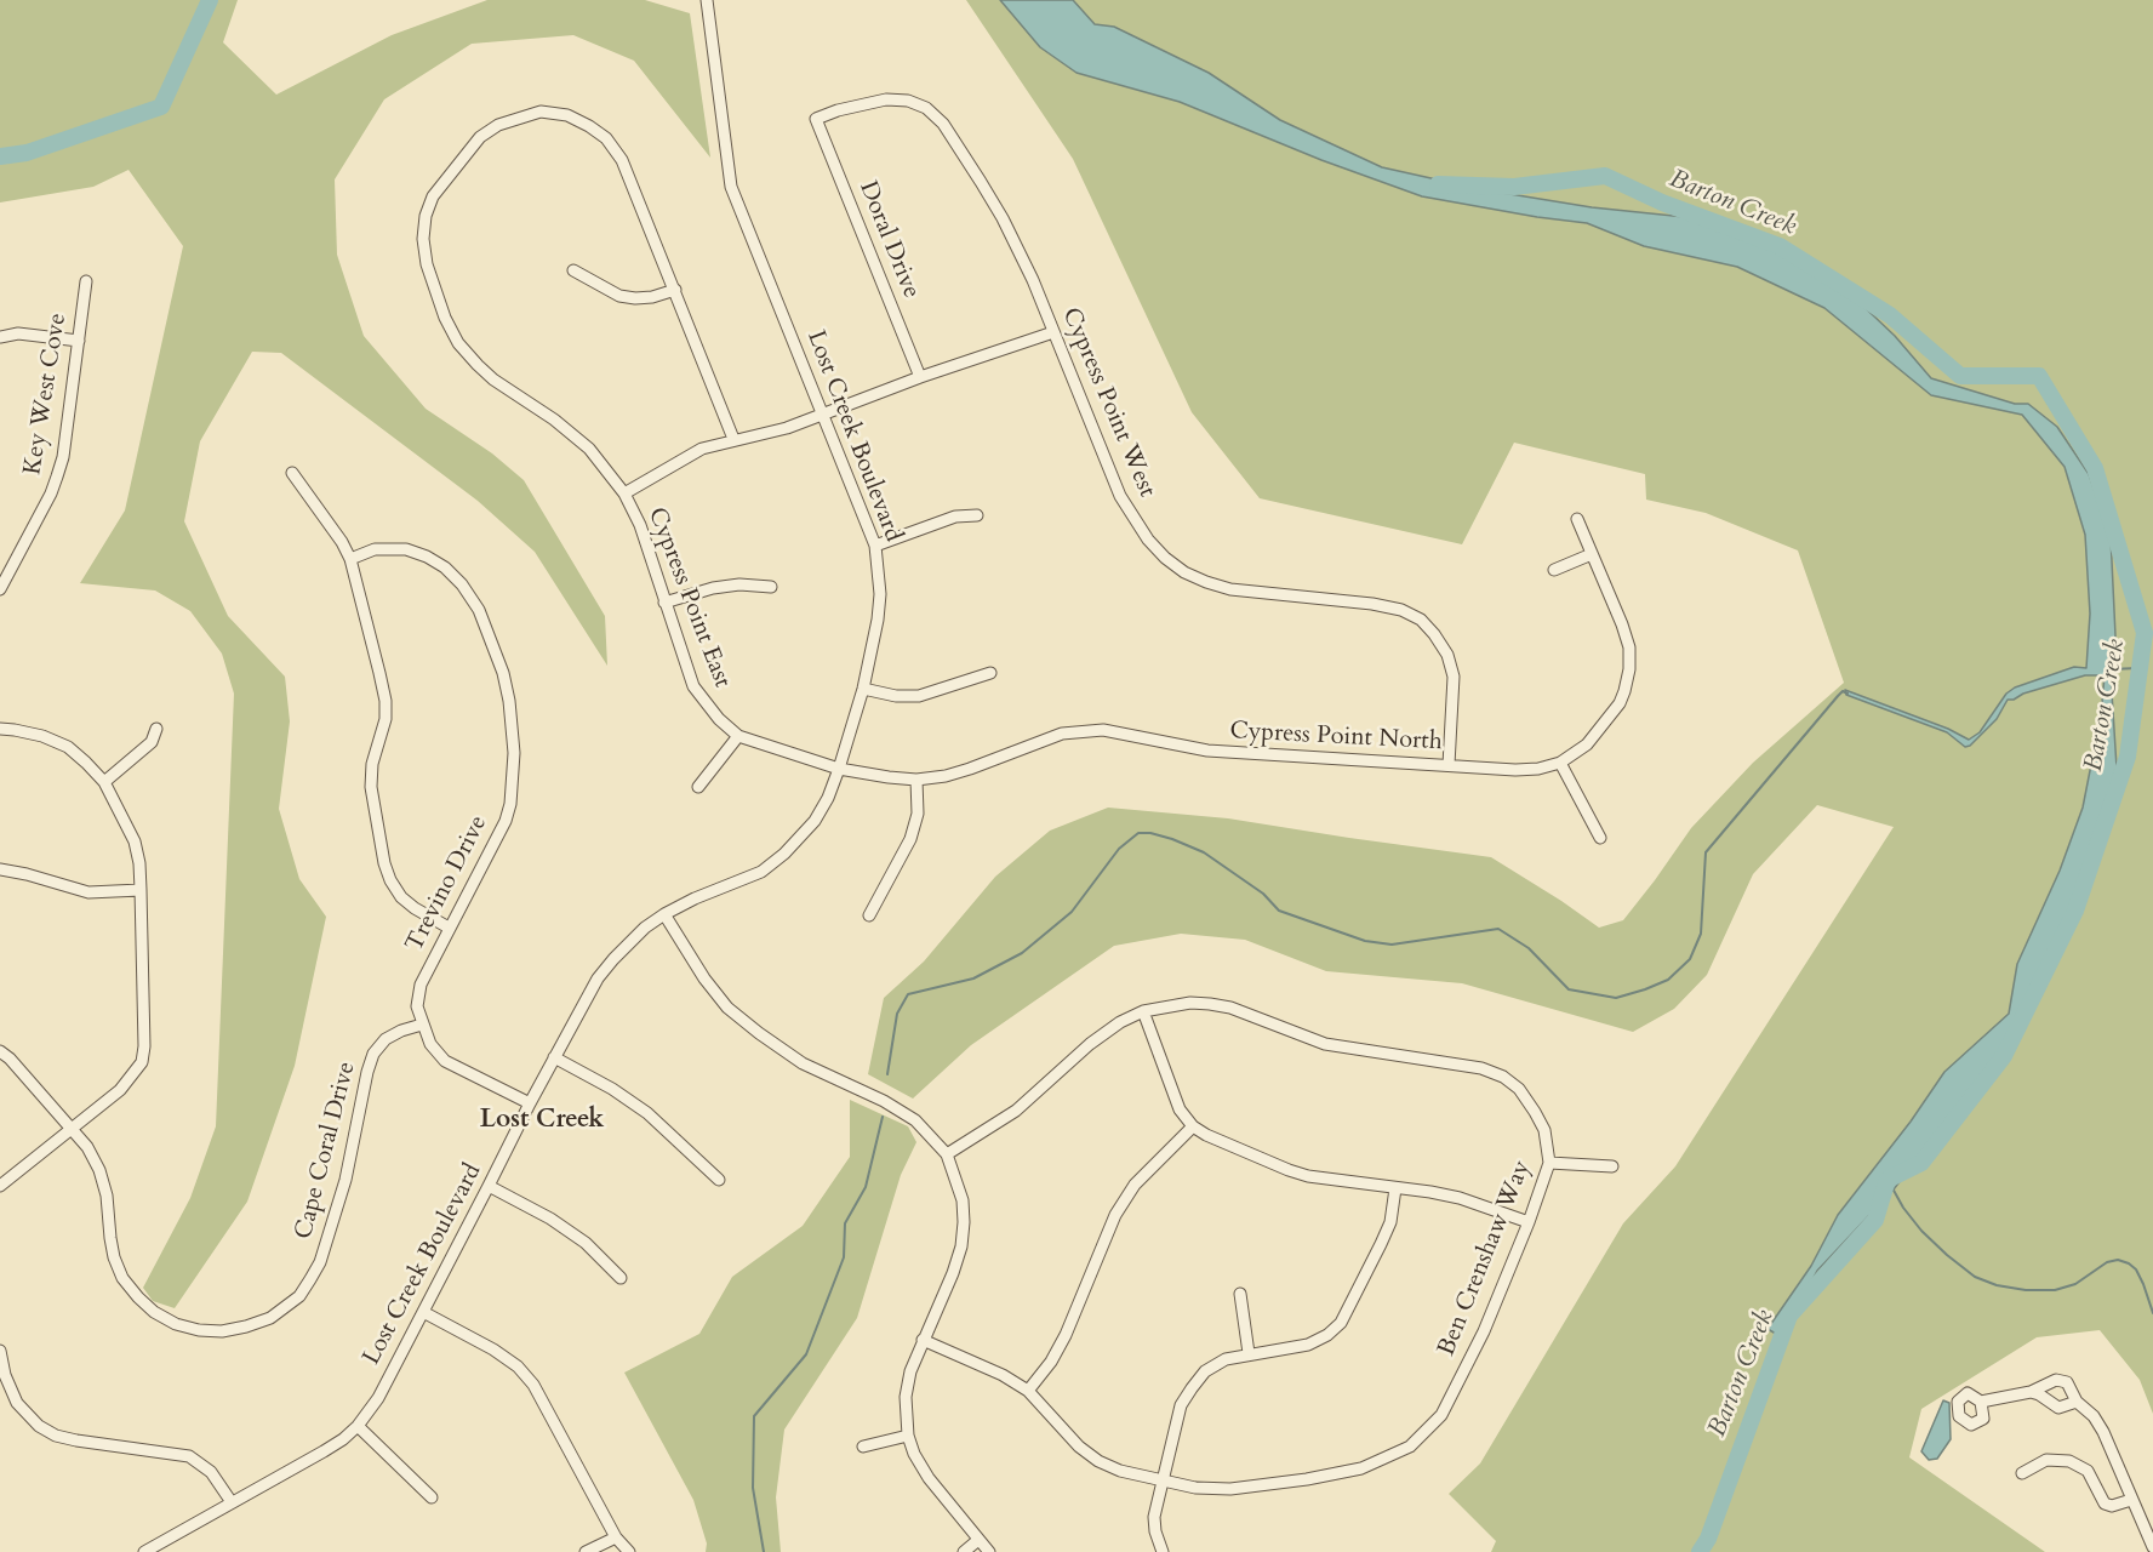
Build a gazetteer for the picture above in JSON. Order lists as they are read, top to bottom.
{
  "streets": {
    "street": [
      "Doral Drive",
      "Key West Cove",
      "Cypress Point West",
      "Lost Creek Boulevard",
      "Cypress Point East",
      "Cypress Point North",
      "Trevino Drive",
      "Cape Coral Drive",
      "Ben Crenshaw Way"
    ]
  },
  "crossings": [
    ["Doral Drive", "Cypress Point West"],
    ["Cypress Point West", "Cypress Point North"],
    ["Lost Creek Boulevard", "Cypress Point East"],
    ["Lost Creek Boulevard", "Cypress Point North"],
    ["Lost Creek Boulevard", "Trevino Drive"],
    ["Cypress Point East", "Cypress Point North"],
    ["Trevino Drive", "Cape Coral Drive"]
  ],
  "districts": ["Lost Creek"],
  "water": ["Barton Creek"]
}
